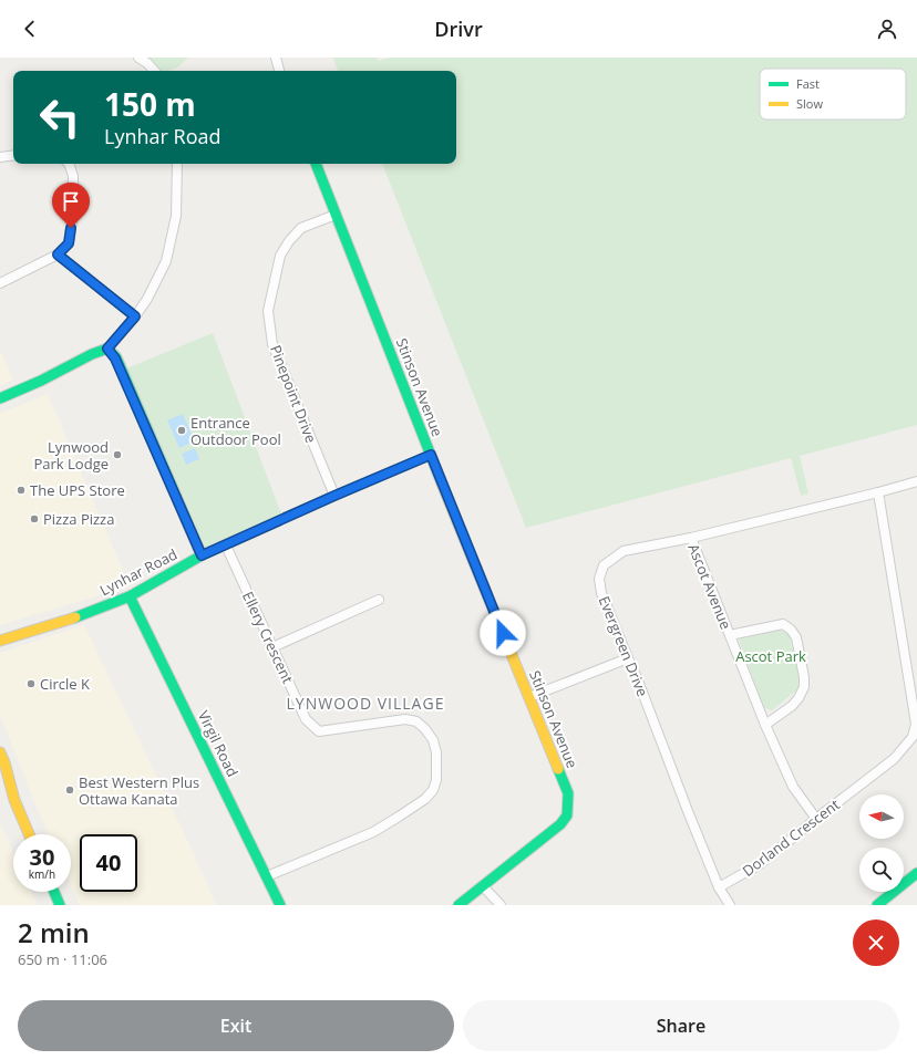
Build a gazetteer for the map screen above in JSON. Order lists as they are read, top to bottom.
{
  "streets": {
    "street": [
      "Stinson Avenue",
      "Pinepoint Drive",
      "Lynhar Road",
      "Ascot Avenue",
      "Ellery Crescent",
      "Evergreen Drive",
      "Virgil Road",
      "Dorland Crescent"
    ]
  },
  "crossings": [
    ["Stinson Avenue", "Pinepoint Drive"],
    ["Stinson Avenue", "Lynhar Road"],
    ["Pinepoint Drive", "Lynhar Road"],
    ["Lynhar Road", "Ellery Crescent"],
    ["Lynhar Road", "Virgil Road"],
    ["Ascot Avenue", "Evergreen Drive"],
    ["Ascot Avenue", "Dorland Crescent"],
    ["Ellery Crescent", "Virgil Road"],
    ["Evergreen Drive", "Dorland Crescent"]
  ],
  "districts": ["LYNWOOD VILLAGE"],
  "parks": ["Ascot Park"],
  "places": [
    "Entrance Outdoor Pool",
    "Lynwood Park Lodge",
    "The UPS Store",
    "Pizza Pizza",
    "Circle K",
    "Best Western Plus Ottawa Kanata"
  ],
  "legend": ["Fast", "Slow"],
  "north": "left",
  "page": {
    "header": "Drivr",
    "turn": ["150 m", "Lynhar Road"],
    "speed": "30 km/h",
    "limit": "40",
    "heading": ["2 min", "650 m · 11:06"],
    "buttons": ["Exit", "Share"]
  }
}
